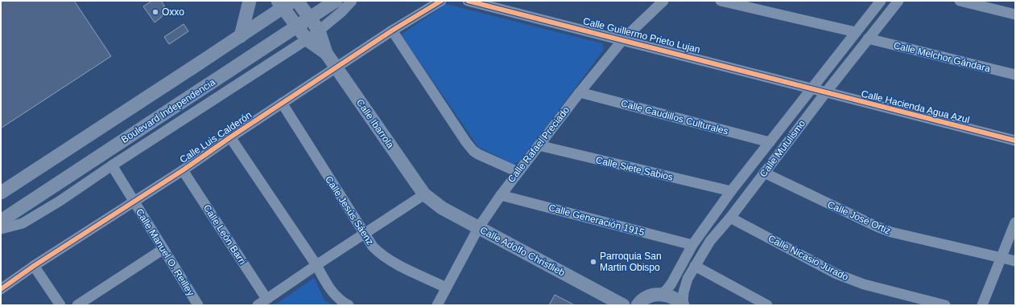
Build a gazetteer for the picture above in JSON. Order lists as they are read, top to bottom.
{
  "streets": {
    "main road": ["Boulevard Independencia", "Calle Ibarrola", "Calle Adolfo Christlieb"],
    "street": [
      "Calle Guillermo Prieto Lujan",
      "Calle Melchor Gándara",
      "Calle Hacienda Agua Azul",
      "Calle Caudillos Culturales",
      "Calle Luis Calderón",
      "Calle Rafael Preciado",
      "Calle Mutulismo",
      "Calle Siete Sabios",
      "Calle Jesús Sáenz",
      "Calle José Ortiz",
      "Calle Generación 1915",
      "Calle León Barri",
      "Calle Manuel O. Reilley",
      "Calle Nicasio Jurado"
    ]
  },
  "crossings": [
    ["Calle Guillermo Prieto Lujan", "Calle Hacienda Agua Azul"],
    ["Calle Guillermo Prieto Lujan", "Calle Rafael Preciado"],
    ["Calle Guillermo Prieto Lujan", "Calle Mutulismo"],
    ["Calle Melchor Gándara", "Calle Mutulismo"],
    ["Calle Hacienda Agua Azul", "Calle Mutulismo"],
    ["Boulevard Independencia", "Calle Ibarrola"],
    ["Calle Caudillos Culturales", "Calle Rafael Preciado"],
    ["Calle Caudillos Culturales", "Calle Mutulismo"],
    ["Calle Ibarrola", "Calle Luis Calderón"],
    ["Calle Ibarrola", "Calle Adolfo Christlieb"],
    ["Calle Luis Calderón", "Calle Jesús Sáenz"],
    ["Calle Luis Calderón", "Calle León Barri"],
    ["Calle Luis Calderón", "Calle Manuel O. Reilley"],
    ["Calle Rafael Preciado", "Calle Siete Sabios"],
    ["Calle Rafael Preciado", "Calle Jesús Sáenz"],
    ["Calle Rafael Preciado", "Calle Generación 1915"],
    ["Calle Rafael Preciado", "Calle Adolfo Christlieb"],
    ["Calle Mutulismo", "Calle Siete Sabios"],
    ["Calle Mutulismo", "Calle José Ortiz"],
    ["Calle Mutulismo", "Calle Generación 1915"],
    ["Calle Mutulismo", "Calle Nicasio Jurado"]
  ],
  "places": ["Oxxo", "Parroquia San Martin Obispo"]
}
